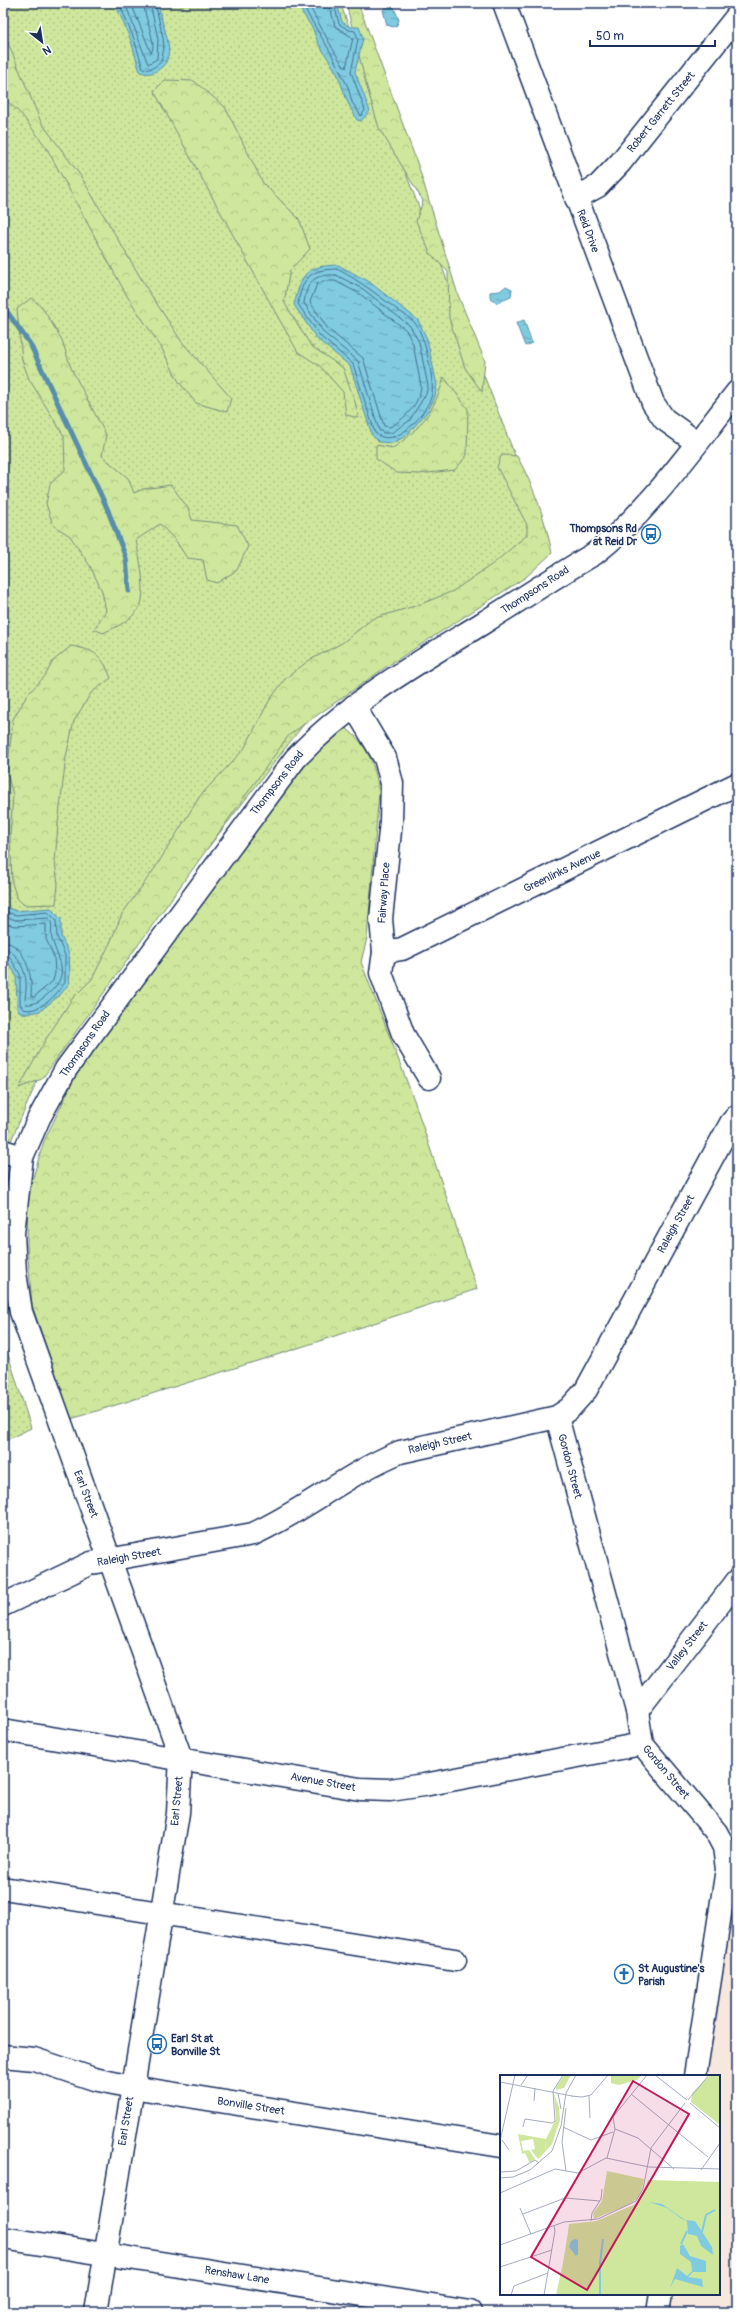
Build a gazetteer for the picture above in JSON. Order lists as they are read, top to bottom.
{
  "streets": {
    "street": [
      "Robert Garrett Street",
      "Reid Drive",
      "Thompsons Road",
      "Greenlinks Avenue",
      "Fairway Place",
      "Raleigh Street",
      "Gordon Street",
      "Earl Street",
      "Valley Street",
      "Avenue Street",
      "Bonville Street",
      "Renshaw Lane"
    ]
  },
  "crossings": [
    ["Robert Garrett Street", "Reid Drive"],
    ["Reid Drive", "Thompsons Road"],
    ["Thompsons Road", "Fairway Place"],
    ["Thompsons Road", "Earl Street"],
    ["Greenlinks Avenue", "Fairway Place"],
    ["Raleigh Street", "Gordon Street"],
    ["Raleigh Street", "Earl Street"],
    ["Gordon Street", "Valley Street"],
    ["Gordon Street", "Avenue Street"],
    ["Earl Street", "Avenue Street"],
    ["Earl Street", "Bonville Street"],
    ["Earl Street", "Renshaw Lane"]
  ],
  "places": {
    "bus stop": ["Thompsons Rd at Reid Dr", "Earl St at Bonville St"],
    "church": ["St Augustine's Parish"]
  },
  "scale_bar": "50 m",
  "north": "bottom right"
}
